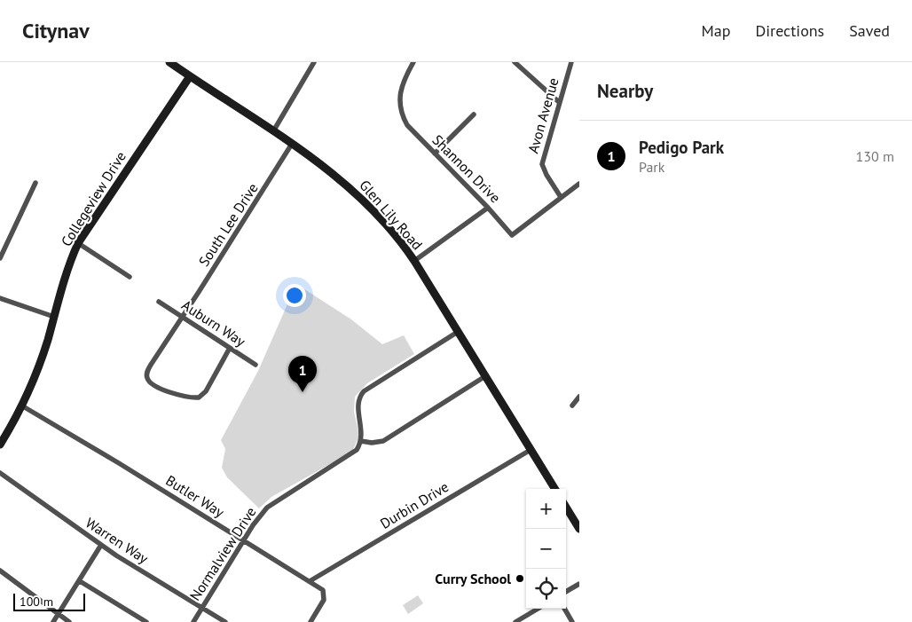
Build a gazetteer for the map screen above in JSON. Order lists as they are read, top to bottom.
{
  "streets": {
    "street": [
      "Avon Avenue",
      "Shannon Drive",
      "Collegeview Drive",
      "Glen Lily Road",
      "South Lee Drive",
      "Auburn Way",
      "Butler Way",
      "Durbin Drive",
      "Warren Way",
      "Normalview Drive"
    ]
  },
  "crossings": [
    ["Avon Avenue", "Shannon Drive"],
    ["Collegeview Drive", "Glen Lily Road"],
    ["Collegeview Drive", "Butler Way"],
    ["Glen Lily Road", "South Lee Drive"],
    ["Glen Lily Road", "Durbin Drive"],
    ["South Lee Drive", "Auburn Way"],
    ["Butler Way", "Durbin Drive"],
    ["Butler Way", "Normalview Drive"],
    ["Warren Way", "Normalview Drive"]
  ],
  "places": ["Curry School"],
  "scale_bar": "100 m",
  "page": {
    "header": "Citynav",
    "nav": ["Map", "Directions", "Saved"],
    "heading": "Nearby",
    "list": [
      {
        "mark": "1",
        "name": "Pedigo Park",
        "note": "Park",
        "value": "130 m"
      }
    ],
    "pins": "1",
    "map_buttons": ["+", "−"],
    "scale": "100 m"
  }
}
